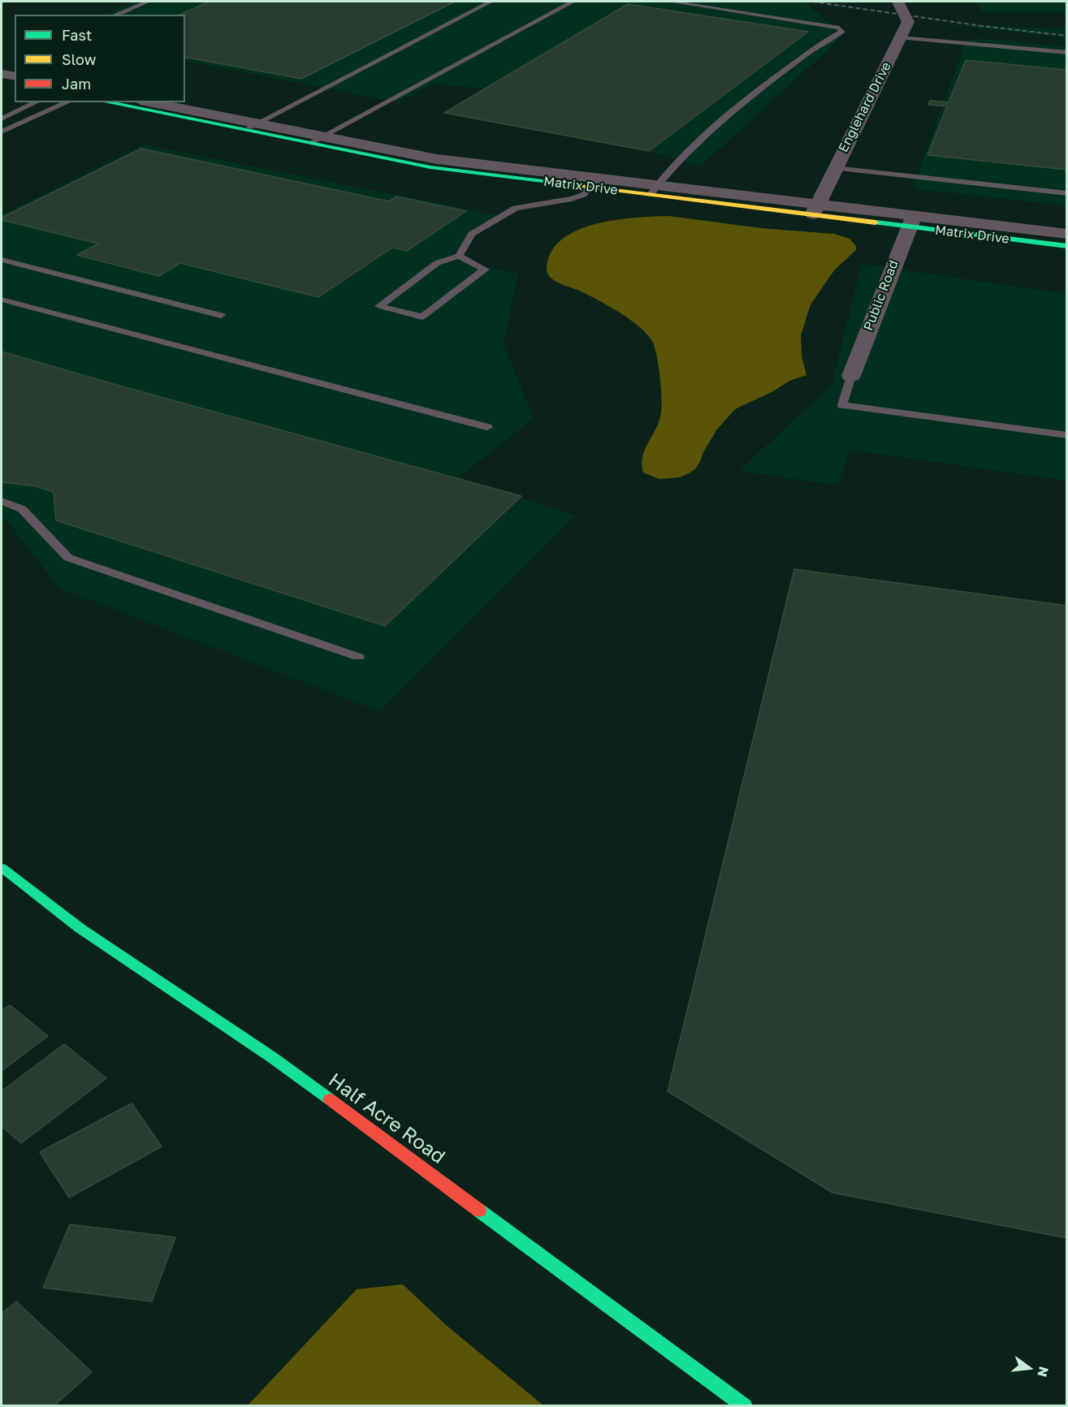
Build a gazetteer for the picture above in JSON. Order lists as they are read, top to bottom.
{
  "streets": {
    "street": [
      "Englehard Drive",
      "Matrix Drive",
      "Public Road",
      "Half Acre Road"
    ]
  },
  "crossings": [
    ["Englehard Drive", "Matrix Drive"],
    ["Matrix Drive", "Public Road"]
  ],
  "legend": ["Fast", "Slow", "Jam"],
  "north": "right"
}
